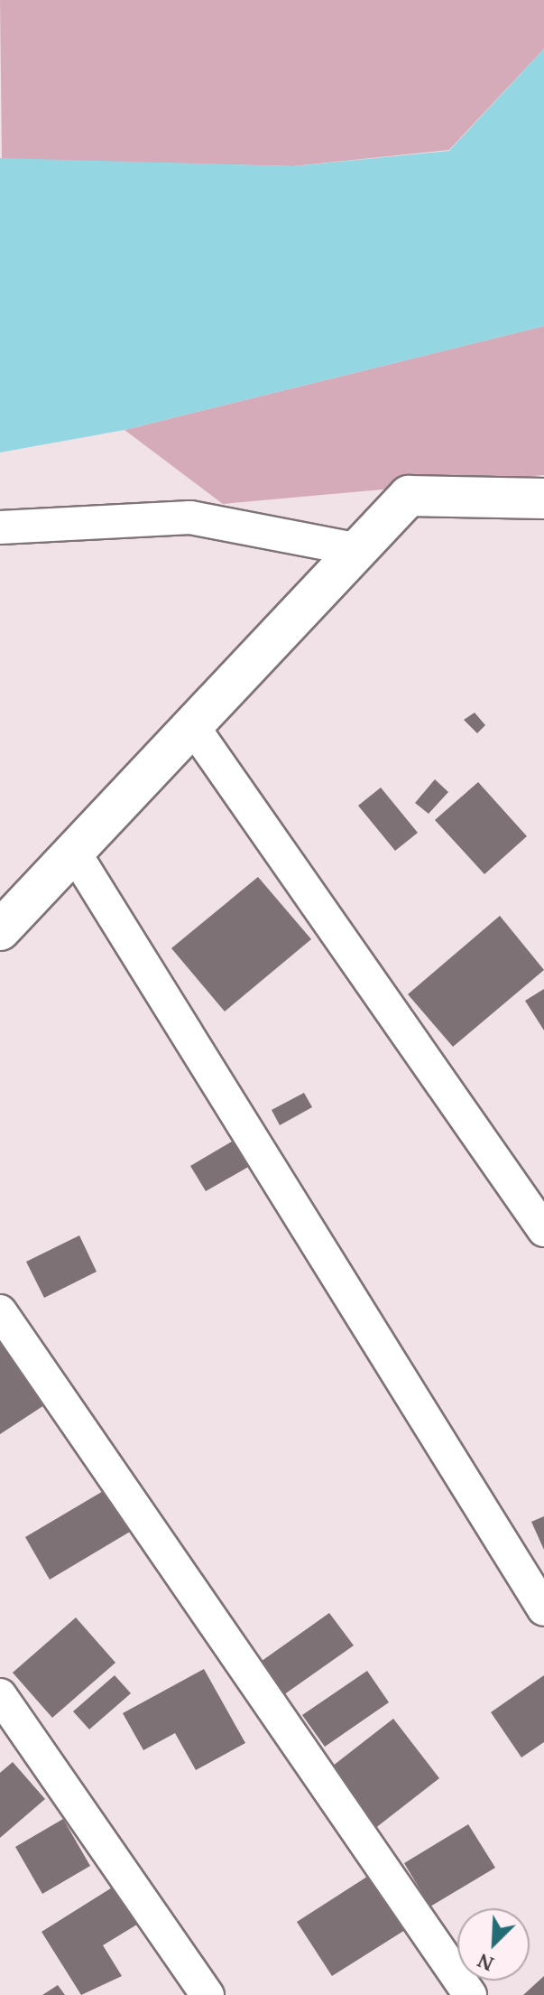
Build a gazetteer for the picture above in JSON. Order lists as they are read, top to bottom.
{
  "north": "bottom left"
}
